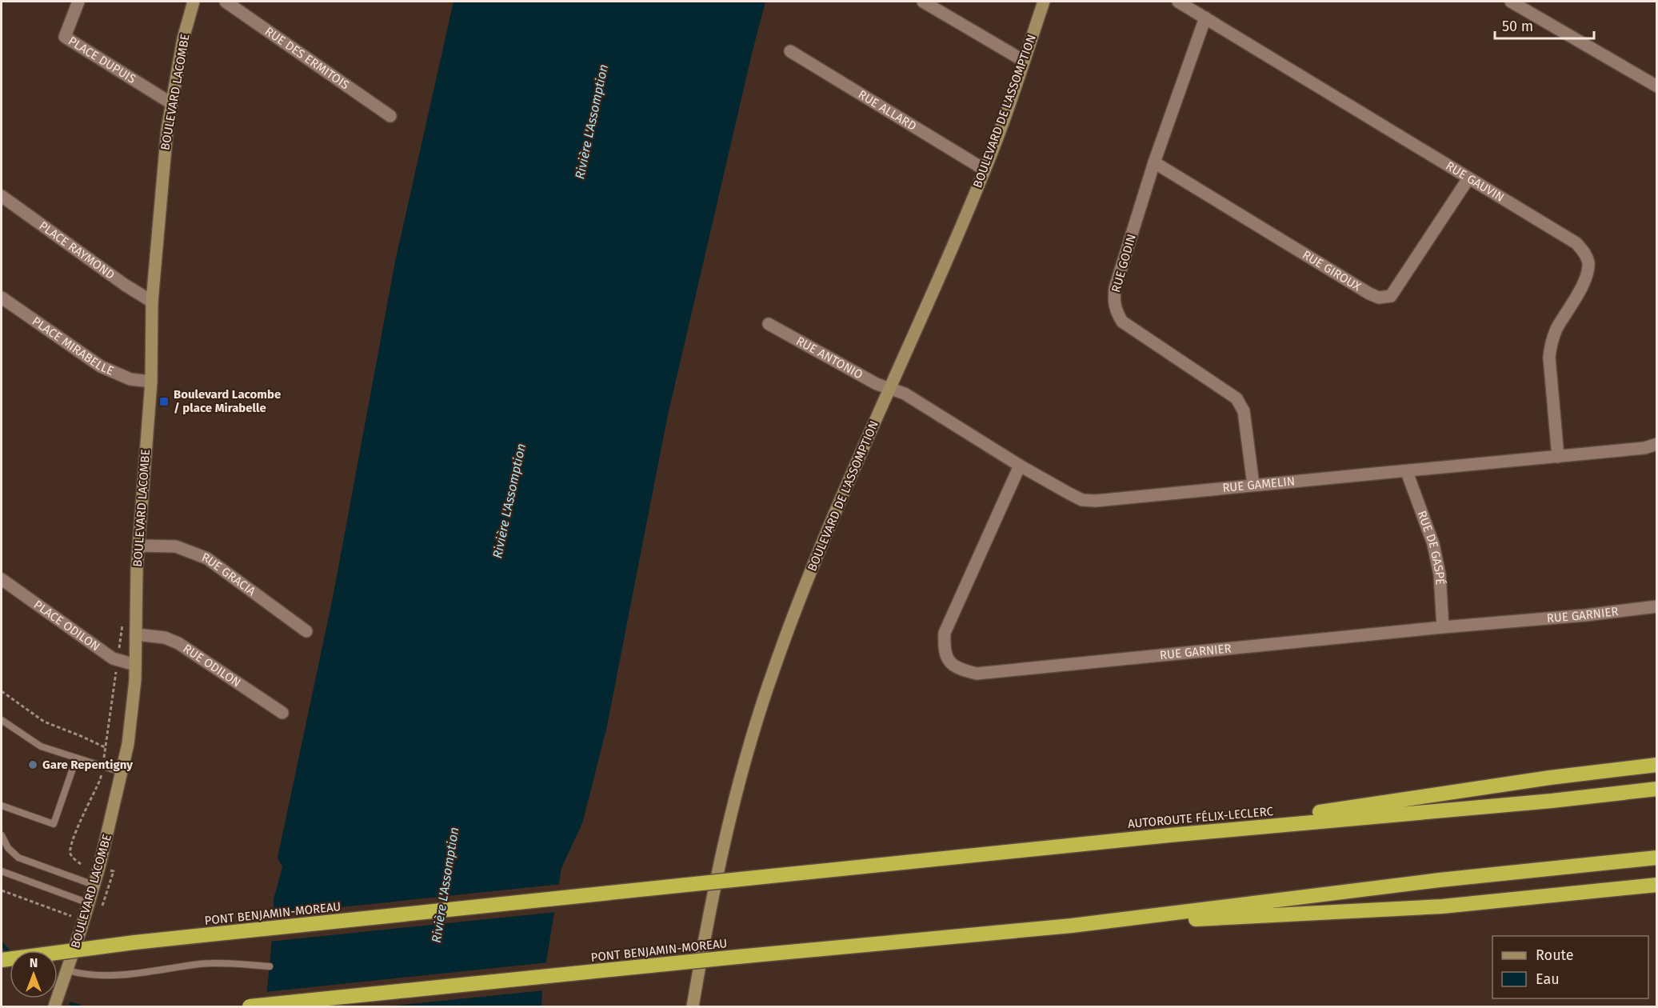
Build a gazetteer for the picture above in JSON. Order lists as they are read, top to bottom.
{
  "streets": {
    "highway": ["AUTOROUTE FÉLIX-LECLERC", "PONT BENJAMIN-MOREAU"],
    "street": [
      "RUE DES ERMITOIS",
      "PLACE DUPUIS",
      "BOULEVARD LACOMBE",
      "RUE ALLARD",
      "BOULEVARD DE L'ASSOMPTION",
      "RUE GAUVIN",
      "PLACE RAYMOND",
      "RUE GODIN",
      "RUE GIROUX",
      "PLACE MIRABELLE",
      "RUE ANTONIO",
      "RUE GAMELIN",
      "RUE DE GASPÉ",
      "RUE GRACIA",
      "RUE GARNIER",
      "PLACE ODILON",
      "RUE ODILON"
    ]
  },
  "crossings": [
    ["PLACE DUPUIS", "BOULEVARD LACOMBE"],
    ["BOULEVARD LACOMBE", "PLACE RAYMOND"],
    ["BOULEVARD LACOMBE", "PLACE MIRABELLE"],
    ["BOULEVARD LACOMBE", "RUE GRACIA"],
    ["BOULEVARD LACOMBE", "PLACE ODILON"],
    ["BOULEVARD LACOMBE", "RUE ODILON"],
    ["RUE ALLARD", "BOULEVARD DE L'ASSOMPTION"],
    ["BOULEVARD DE L'ASSOMPTION", "RUE ANTONIO"],
    ["BOULEVARD DE L'ASSOMPTION", "RUE GAMELIN"],
    ["RUE GAUVIN", "RUE GODIN"],
    ["RUE GAUVIN", "RUE GIROUX"],
    ["RUE GAUVIN", "RUE GAMELIN"],
    ["RUE GODIN", "RUE GIROUX"],
    ["RUE GODIN", "RUE GAMELIN"],
    ["RUE ANTONIO", "RUE GAMELIN"],
    ["RUE GAMELIN", "RUE DE GASPÉ"],
    ["RUE GAMELIN", "RUE GARNIER"],
    ["RUE DE GASPÉ", "RUE GARNIER"],
    ["AUTOROUTE FÉLIX-LECLERC", "PONT BENJAMIN-MOREAU"]
  ],
  "water": ["Rivière L'Assomption"],
  "places": {
    "transit": ["Boulevard Lacombe / place Mirabelle"],
    "other": ["Gare Repentigny"]
  },
  "legend": ["Route", "Eau"],
  "scale_bar": "50 m",
  "north": "top"
}
